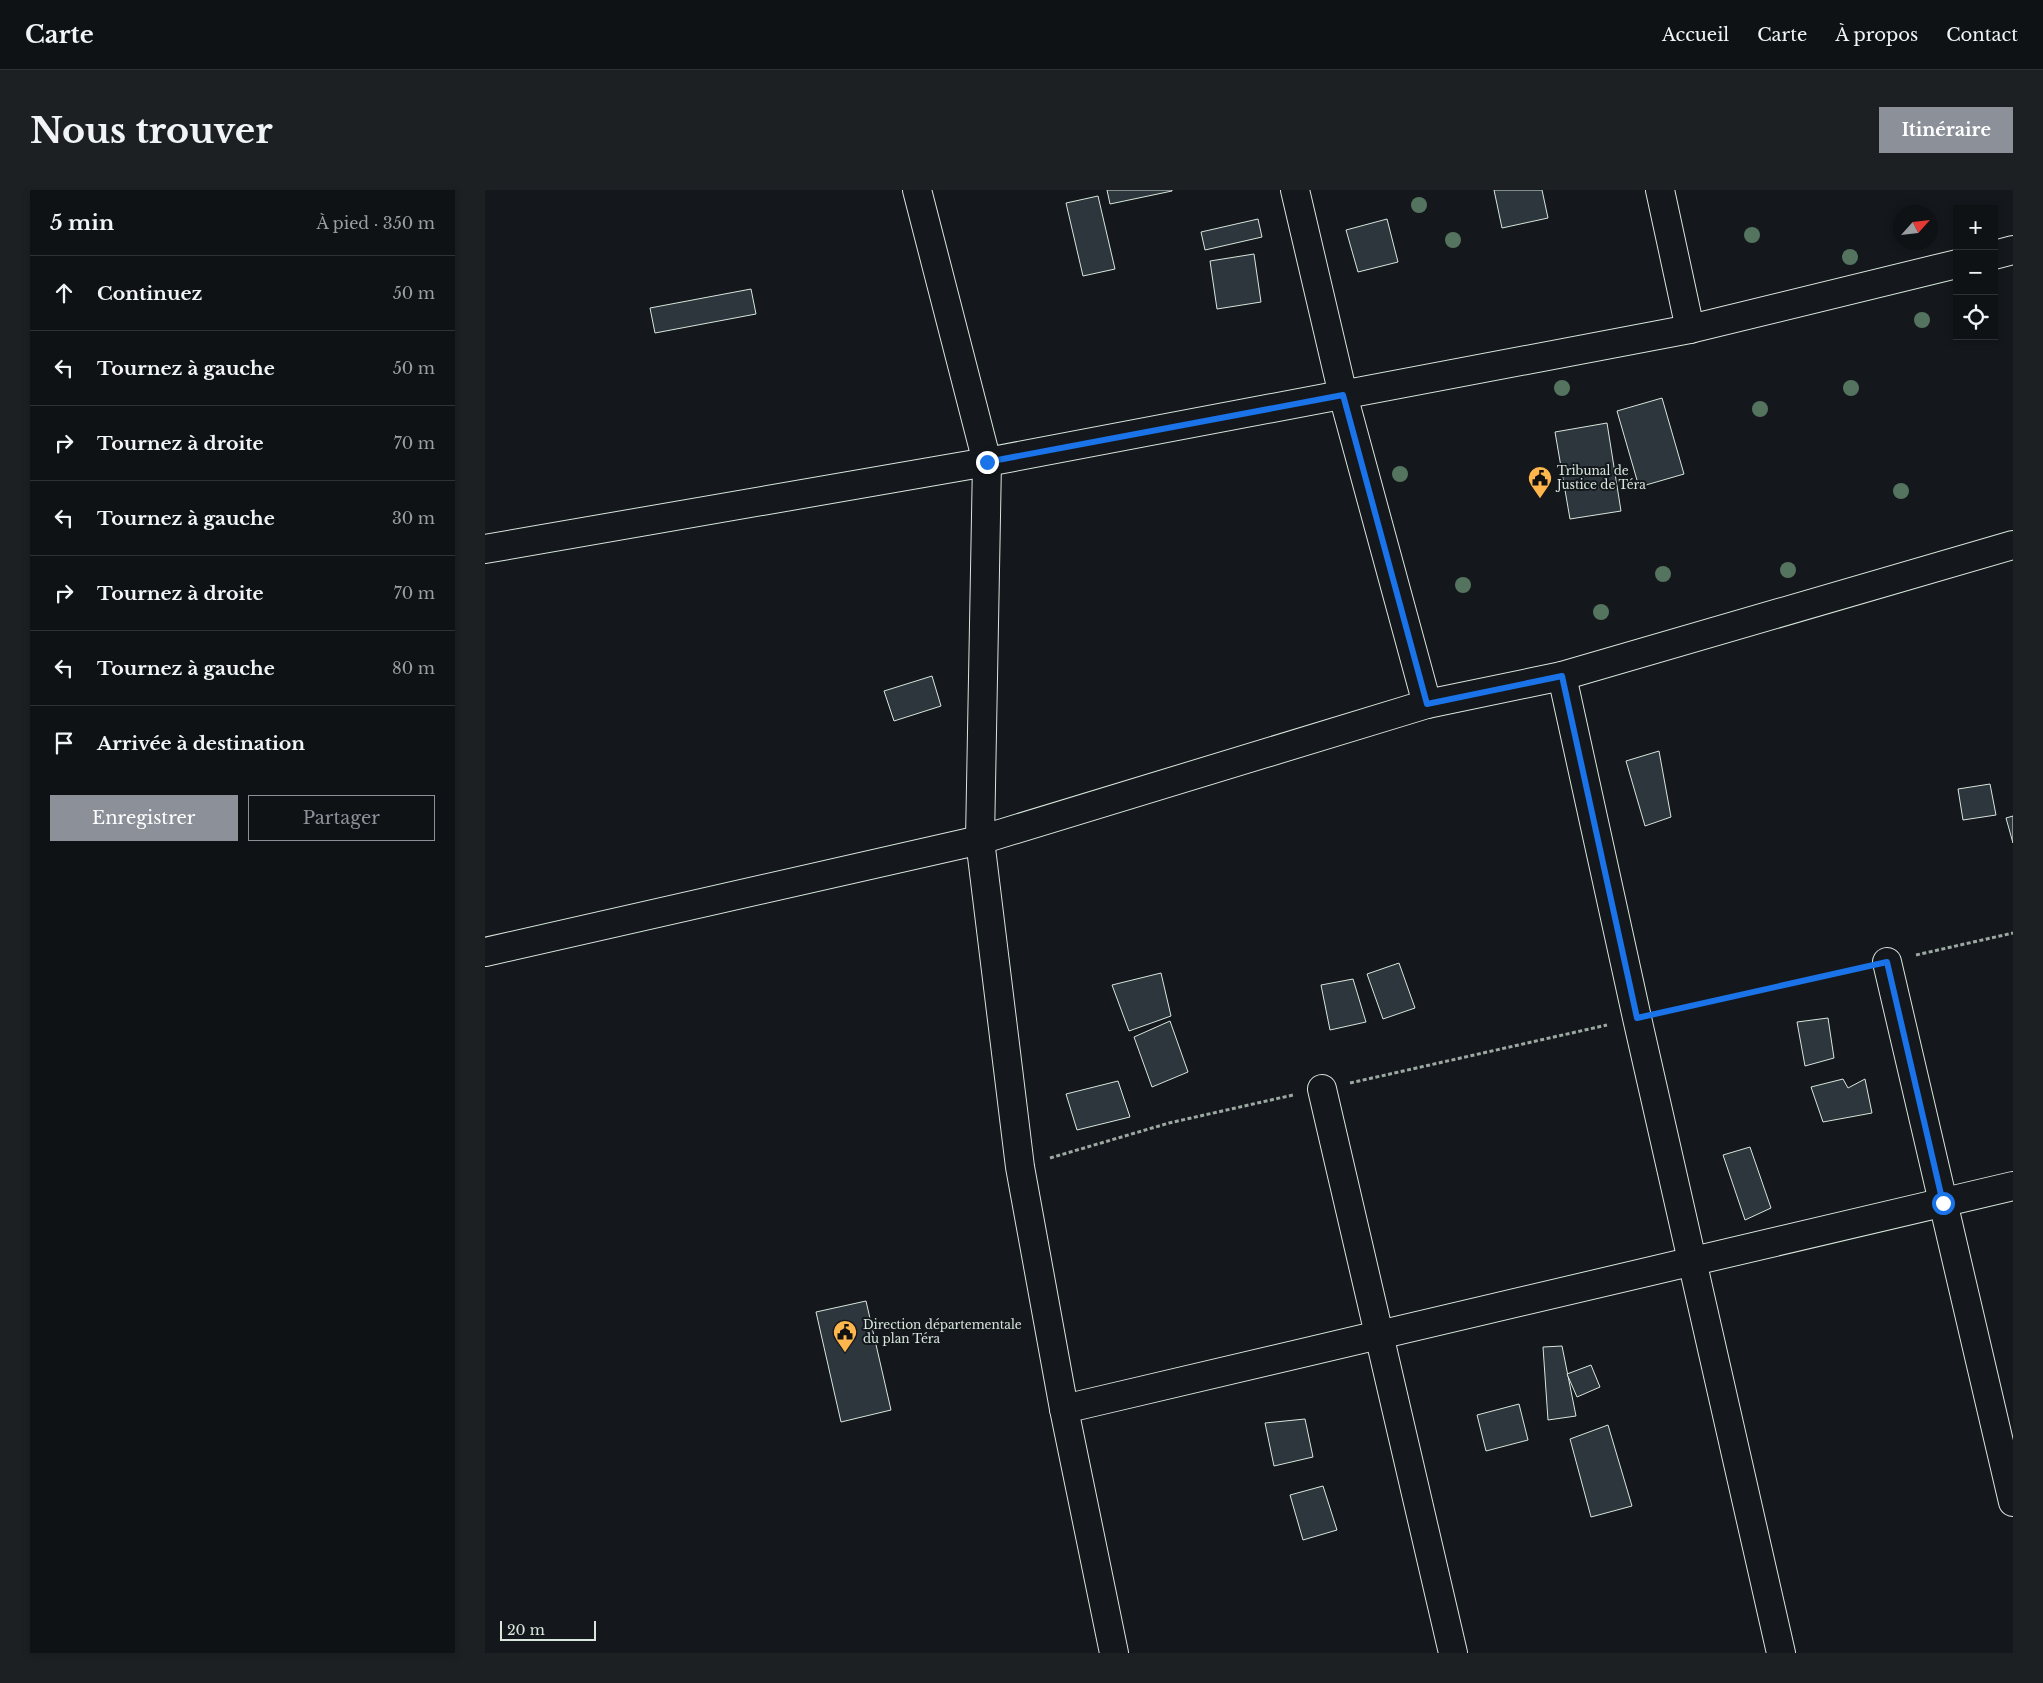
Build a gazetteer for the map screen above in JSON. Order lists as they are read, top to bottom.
{
  "places": {
    "public building": ["Tribunal de Justice de Téra", "Direction départementale du plan Téra"]
  },
  "scale_bar": "20 m",
  "north": "top right",
  "page": {
    "header": "Carte",
    "nav": [
      "Accueil",
      "Carte",
      "À propos",
      "Contact"
    ],
    "buttons": [
      "Itinéraire",
      ["Enregistrer", "Partager"]
    ],
    "title": "Nous trouver",
    "heading": ["5 min", "À pied · 350 m"],
    "map_buttons": ["+", "−"],
    "list": [
      ["Continuez", "50 m"],
      ["Tournez à gauche", "50 m"],
      ["Tournez à droite", "70 m"],
      ["Tournez à gauche", "30 m"],
      ["Tournez à droite", "70 m"],
      ["Tournez à gauche", "80 m"],
      "Arrivée à destination"
    ],
    "scale": "20 m"
  }
}
